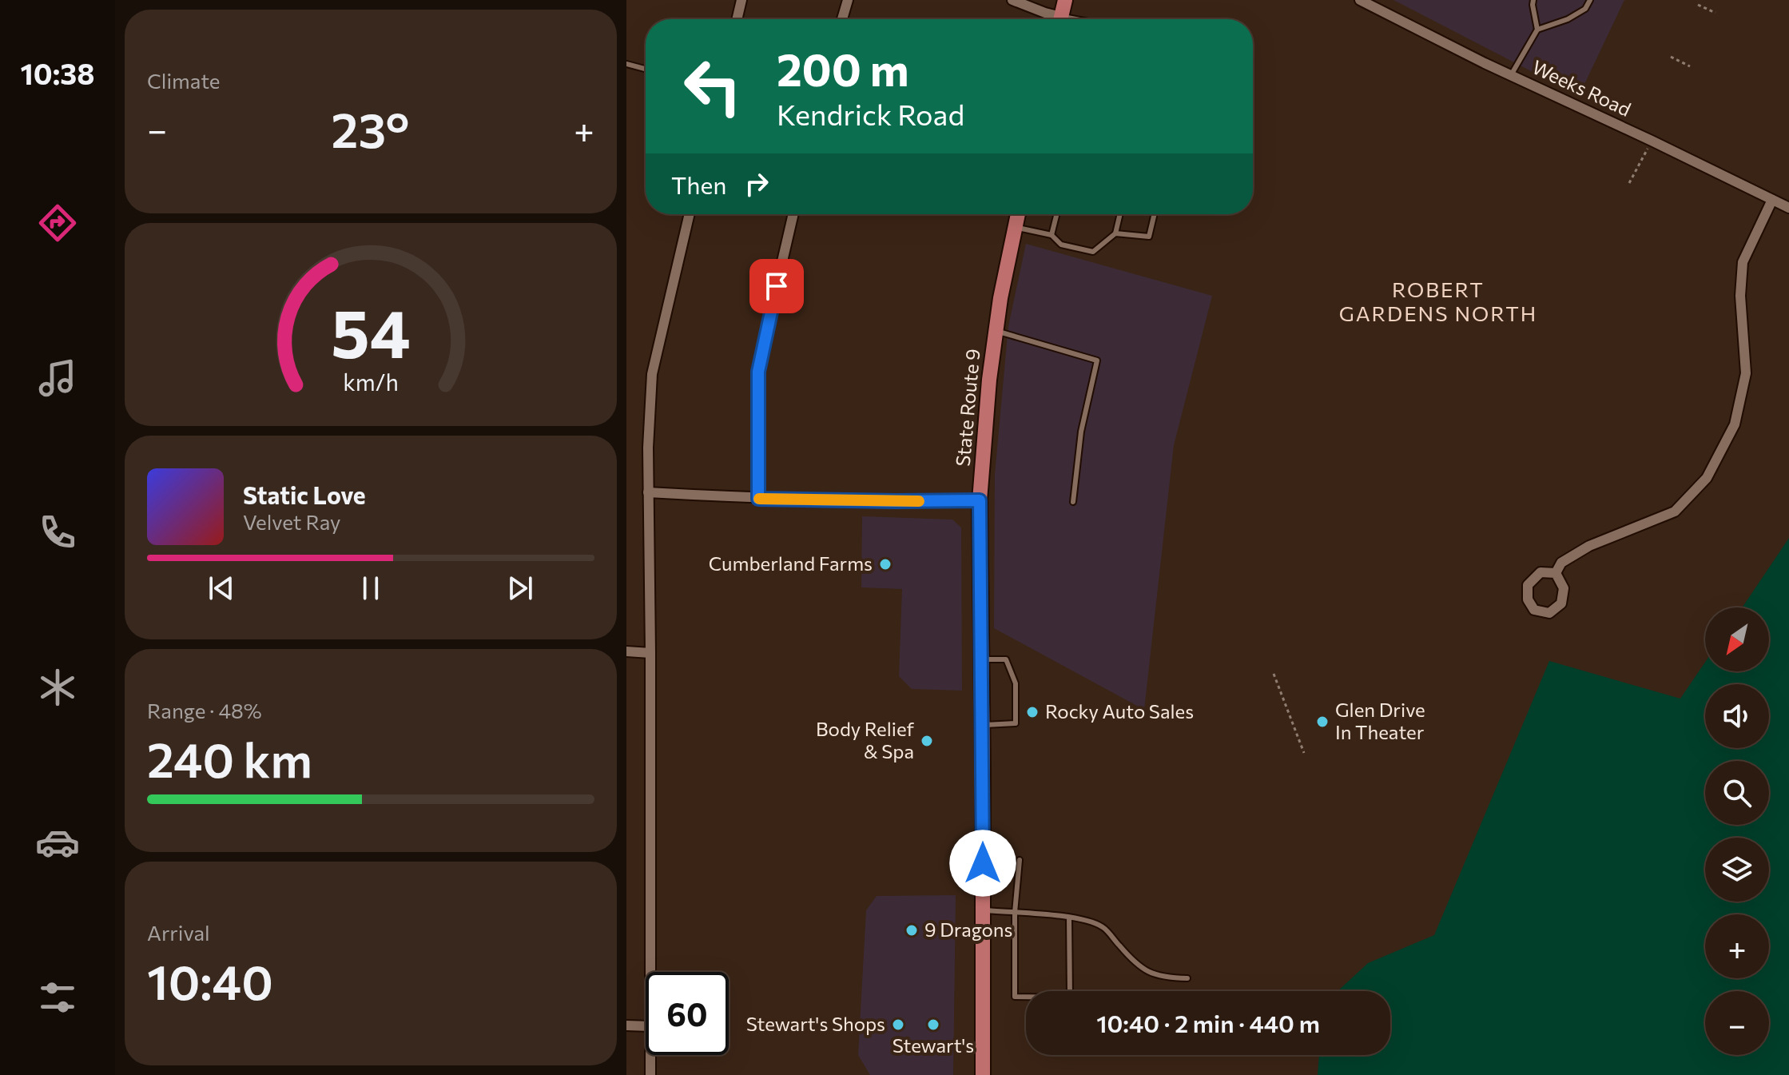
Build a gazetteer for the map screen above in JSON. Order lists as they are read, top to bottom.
{
  "streets": {
    "main road": ["State Route 9"],
    "street": ["Weeks Road"]
  },
  "districts": ["ROBERT GARDENS NORTH"],
  "places": [
    "Cumberland Farms",
    "Rocky Auto Sales",
    "Glen Drive In Theater",
    "Body Relief & Spa",
    "9 Dragons",
    "Stewart's Shops",
    "Stewart's"
  ],
  "north": "bottom left",
  "page": {
    "tabs": "10:38",
    "tile": [
      "Climate",
      ["Range · 48%", "240 km"],
      ["Arrival", "10:40"]
    ],
    "turn": ["200 m", "Kendrick Road"],
    "heat": ["−", "23°", "+"],
    "then": "Then",
    "song": ["Static Love", "Velvet Ray"],
    "map_buttons": ["+", "−"],
    "limit": "60",
    "trip": "10:40 · 2 min · 440 m",
    "gauge": ["54", "km/h"]
  }
}
